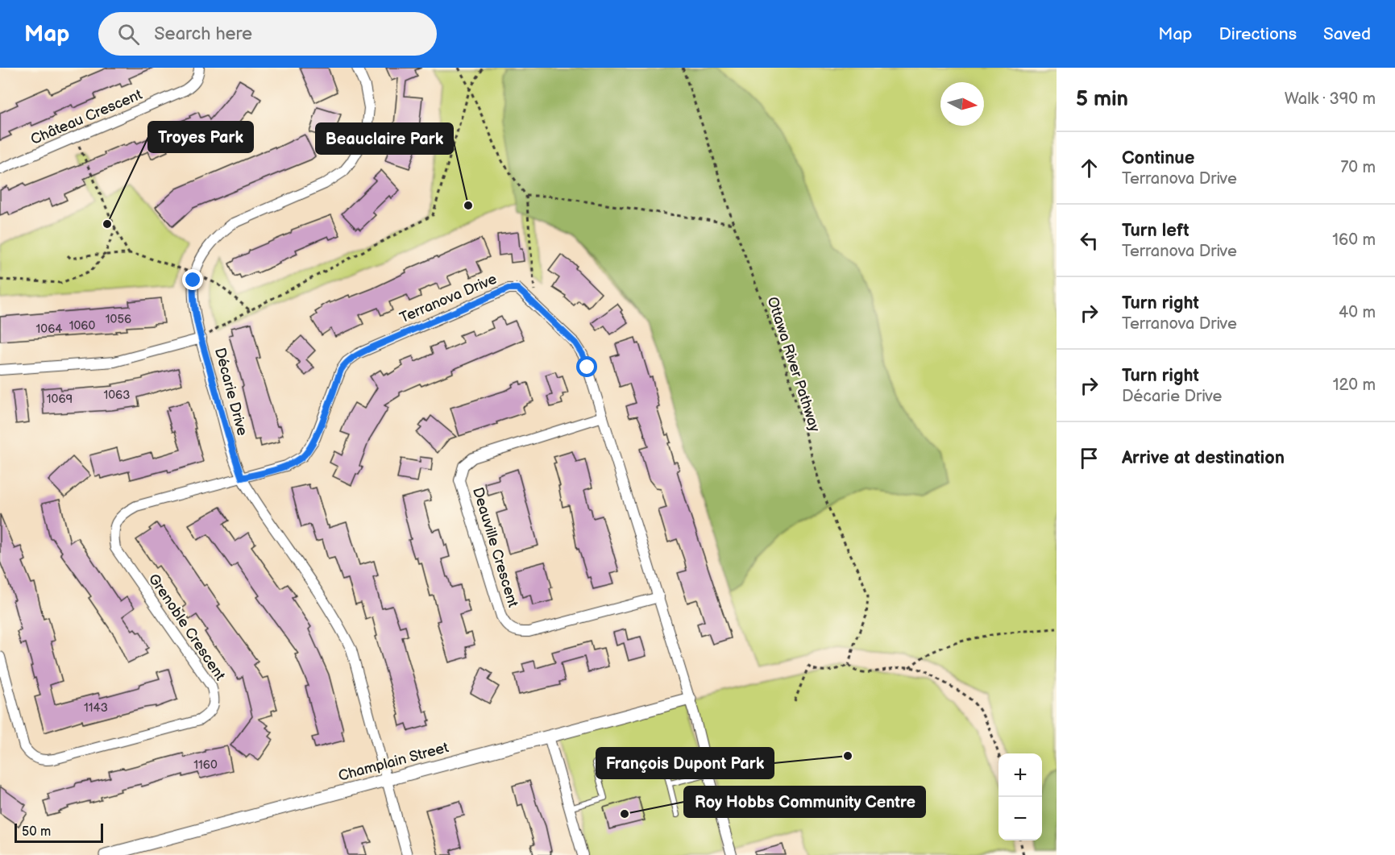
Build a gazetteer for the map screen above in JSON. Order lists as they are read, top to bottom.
{
  "streets": {
    "street": [
      "Château Crescent",
      "Terranova Drive",
      "Décarie Drive",
      "Deauville Crescent",
      "Grenoble Crescent",
      "Champlain Street"
    ],
    "path": ["Ottawa River Pathway"]
  },
  "crossings": [
    ["Terranova Drive", "Décarie Drive"],
    ["Terranova Drive", "Deauville Crescent"],
    ["Terranova Drive", "Grenoble Crescent"],
    ["Terranova Drive", "Champlain Street"],
    ["Décarie Drive", "Grenoble Crescent"],
    ["Décarie Drive", "Champlain Street"]
  ],
  "places": [
    "Beauclaire Park",
    "Troyes Park",
    "François Dupont Park",
    "Roy Hobbs Community Centre"
  ],
  "house_numbers": [
    "1056",
    "1060",
    "1064",
    "1063",
    "1069",
    "1143",
    "1160"
  ],
  "scale_bar": "50 m",
  "north": "right",
  "page": {
    "header": "Map",
    "search": "Search here",
    "nav": ["Map", "Directions", "Saved"],
    "heading": ["5 min", "Walk · 390 m"],
    "list": [
      ["Continue", "Terranova Drive", "70 m"],
      ["Turn left", "Terranova Drive", "160 m"],
      ["Turn right", "Terranova Drive", "40 m"],
      ["Turn right", "Décarie Drive", "120 m"],
      "Arrive at destination"
    ],
    "map_buttons": ["+", "−"],
    "scale": "50 m"
  }
}
